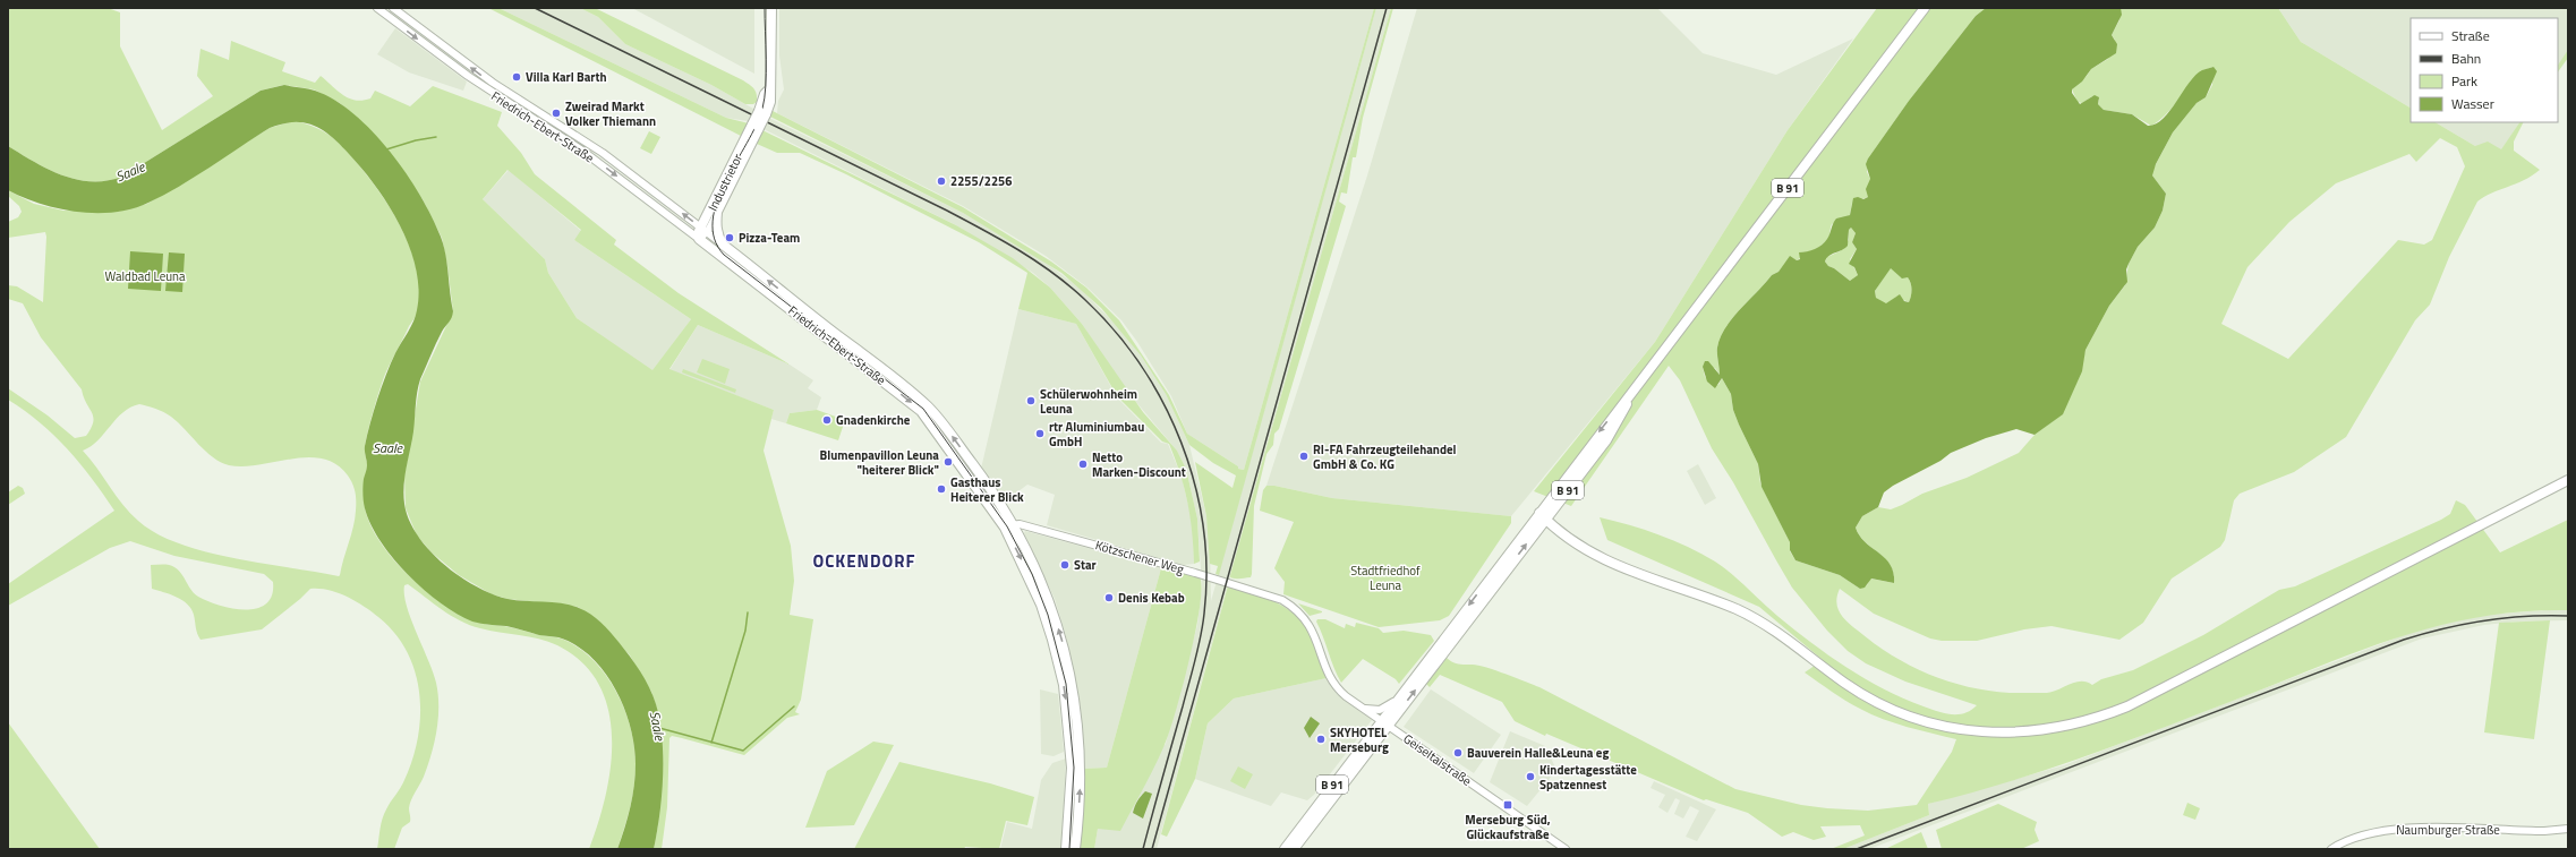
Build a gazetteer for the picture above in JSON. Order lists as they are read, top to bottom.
{
  "streets": {
    "main road": ["Friedrich-Ebert-Straße", "Industrietor", "B 91"],
    "street": ["Kötzschener Weg", "Geiseltalstraße", "Naumburger Straße"]
  },
  "crossings": [
    ["Friedrich-Ebert-Straße", "Industrietor"],
    ["Friedrich-Ebert-Straße", "Kötzschener Weg"],
    ["B 91", "Geiseltalstraße"],
    ["Kötzschener Weg", "Geiseltalstraße"]
  ],
  "districts": ["OCKENDORF"],
  "water": ["Saale"],
  "parks": ["Waldbad Leuna", "Stadtfriedhof Leuna"],
  "places": {
    "other": [
      "Villa Karl Barth",
      "Zweirad Markt Volker Thiemann",
      "2255/2256",
      "Pizza-Team",
      "Schülerwohnheim Leuna",
      "Gnadenkirche",
      "rtr Aluminiumbau GmbH",
      "RI-FA Fahrzeugteilehandel GmbH & Co. KG",
      "Blumenpavillon Leuna \"heiterer Blick\"",
      "Netto Marken-Discount",
      "Gasthaus Heiterer Blick",
      "Star",
      "Denis Kebab",
      "SKYHOTEL Merseburg",
      "Bauverein Halle&Leuna eg",
      "Kindertagesstätte Spatzennest"
    ],
    "transit": ["Merseburg Süd, Glückaufstraße"]
  },
  "legend": [
    "Straße",
    "Bahn",
    "Park",
    "Wasser"
  ]
}
